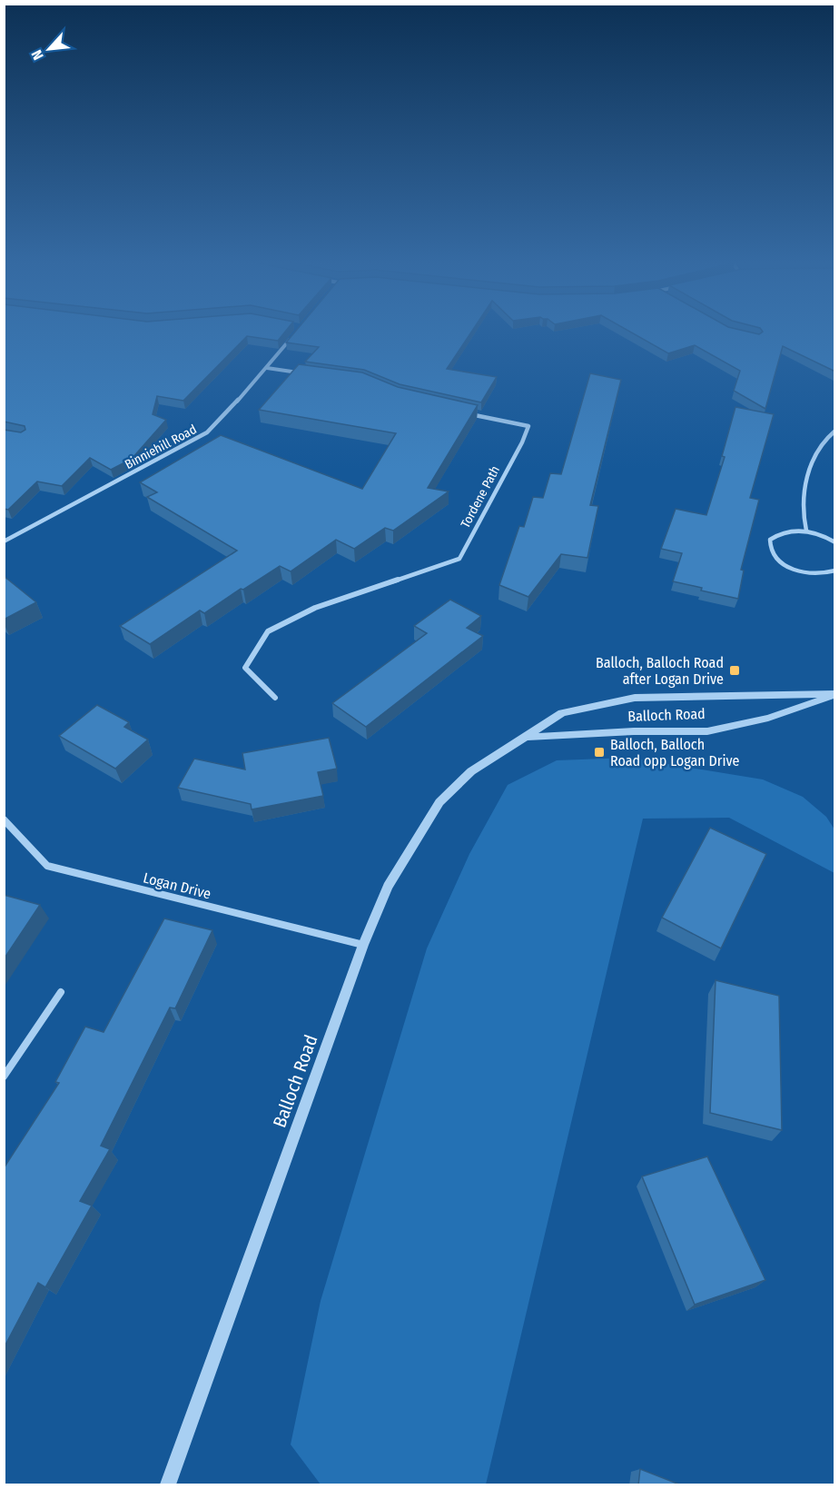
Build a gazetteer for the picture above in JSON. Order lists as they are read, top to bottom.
{
  "streets": {
    "street": [
      "Binniehill Road",
      "Tordene Path",
      "Balloch Road",
      "Logan Drive"
    ]
  },
  "crossings": [
    ["Balloch Road", "Logan Drive"]
  ],
  "places": {
    "transit": ["Balloch, Balloch Road after Logan Drive", "Balloch, Balloch Road opp Logan Drive"]
  },
  "north": "bottom left"
}
